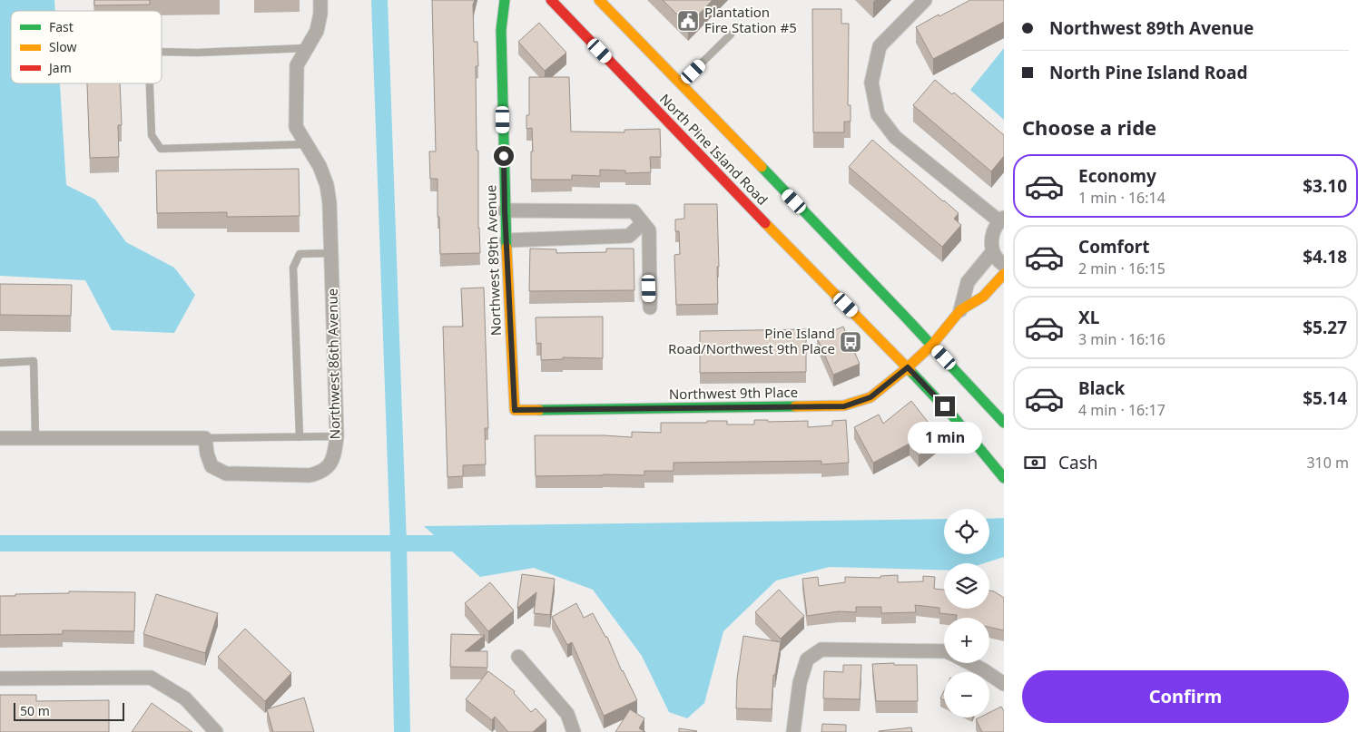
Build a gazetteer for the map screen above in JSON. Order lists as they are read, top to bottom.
{
  "streets": {
    "main road": ["North Pine Island Road", "Northwest 89th Avenue", "Northwest 9th Place"],
    "street": ["Northwest 86th Avenue"]
  },
  "crossings": [
    ["North Pine Island Road", "Northwest 9th Place"],
    ["Northwest 89th Avenue", "Northwest 9th Place"]
  ],
  "places": {
    "public building": ["Plantation Fire Station #5"],
    "bus stop": ["Pine Island Road/Northwest 9th Place"]
  },
  "legend": ["Fast", "Slow", "Jam"],
  "scale_bar": "50 m",
  "page": {
    "banner": ["Northwest 89th Avenue", "North Pine Island Road"],
    "heading": "Choose a ride",
    "list": [
      {
        "name": "Economy",
        "note": "1 min · 16:14",
        "value": "$3.10"
      },
      {
        "name": "Comfort",
        "note": "2 min · 16:15",
        "value": "$4.18"
      },
      {
        "name": "XL",
        "note": "3 min · 16:16",
        "value": "$5.27"
      },
      {
        "name": "Black",
        "note": "4 min · 16:17",
        "value": "$5.14"
      }
    ],
    "bubble": "1 min",
    "pay": ["Cash", "310 m"],
    "map_buttons": ["+", "−"],
    "buttons": "Confirm",
    "scale": "50 m"
  }
}
